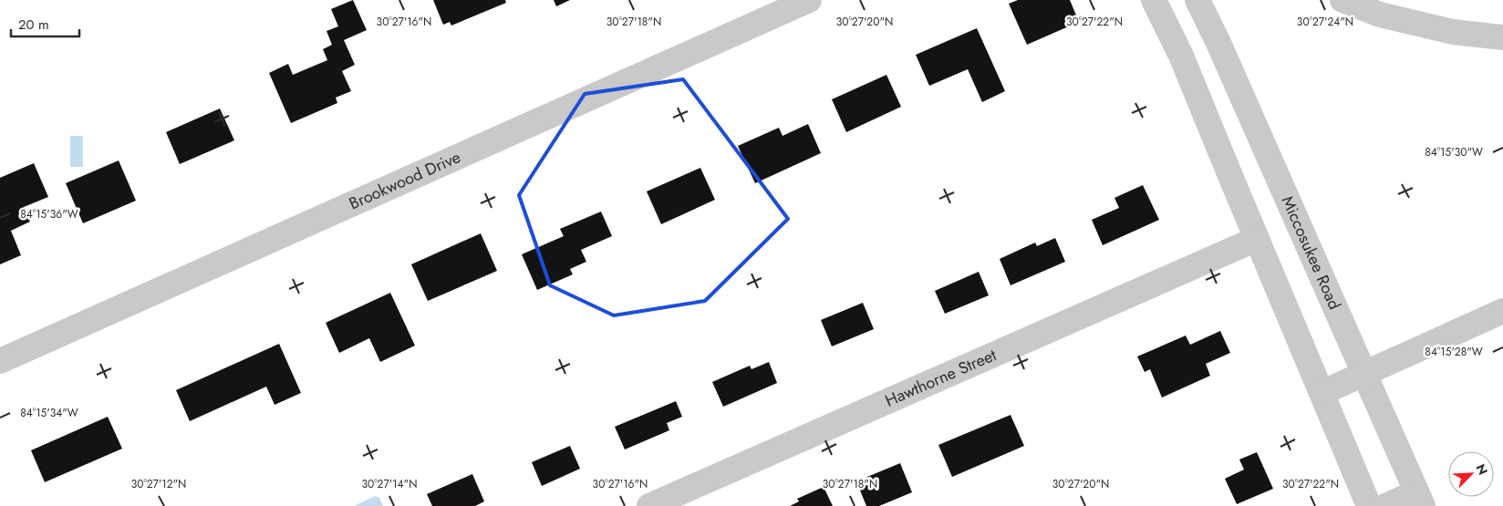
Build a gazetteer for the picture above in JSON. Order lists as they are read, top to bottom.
{
  "streets": {
    "street": ["Brookwood Drive", "Miccosukee Road", "Hawthorne Street"]
  },
  "scale_bar": "20 m",
  "north": "top right",
  "coordinates": [
    "30°27'18\"N",
    "30°27'20\"N",
    "30°27'22\"N",
    "30°27'16\"N",
    "30°27'24\"N",
    "84°15'30\"W",
    "84°15'36\"W",
    "84°15'28\"W",
    "84°15'34\"W",
    "30°27'12\"N",
    "30°27'14\"N"
  ]
}
